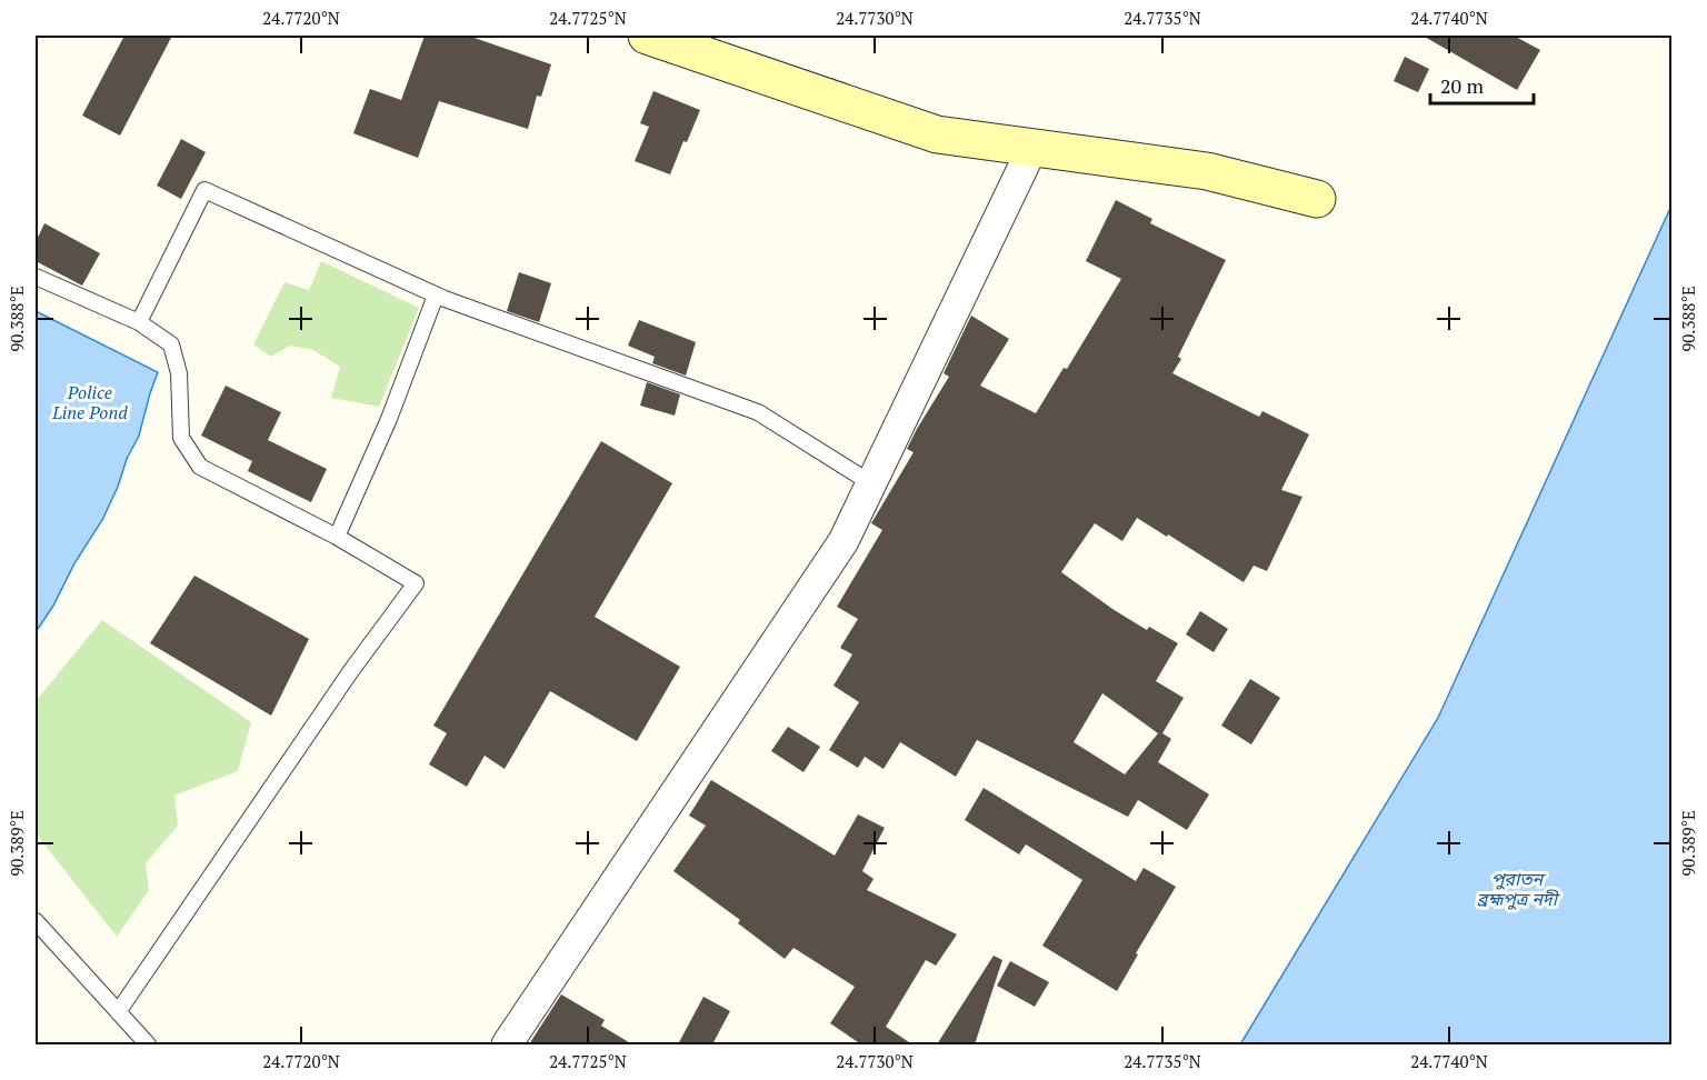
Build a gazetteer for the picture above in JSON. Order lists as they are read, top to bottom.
{
  "water": ["Police Line Pond", "পুরাতন ব্রহ্মপুত্র নদী"],
  "scale_bar": "20 m",
  "coordinates": [
    "24.7720°N",
    "24.7725°N",
    "24.7730°N",
    "24.7735°N",
    "24.7740°N",
    "90.388°E",
    "90.389°E"
  ]
}
